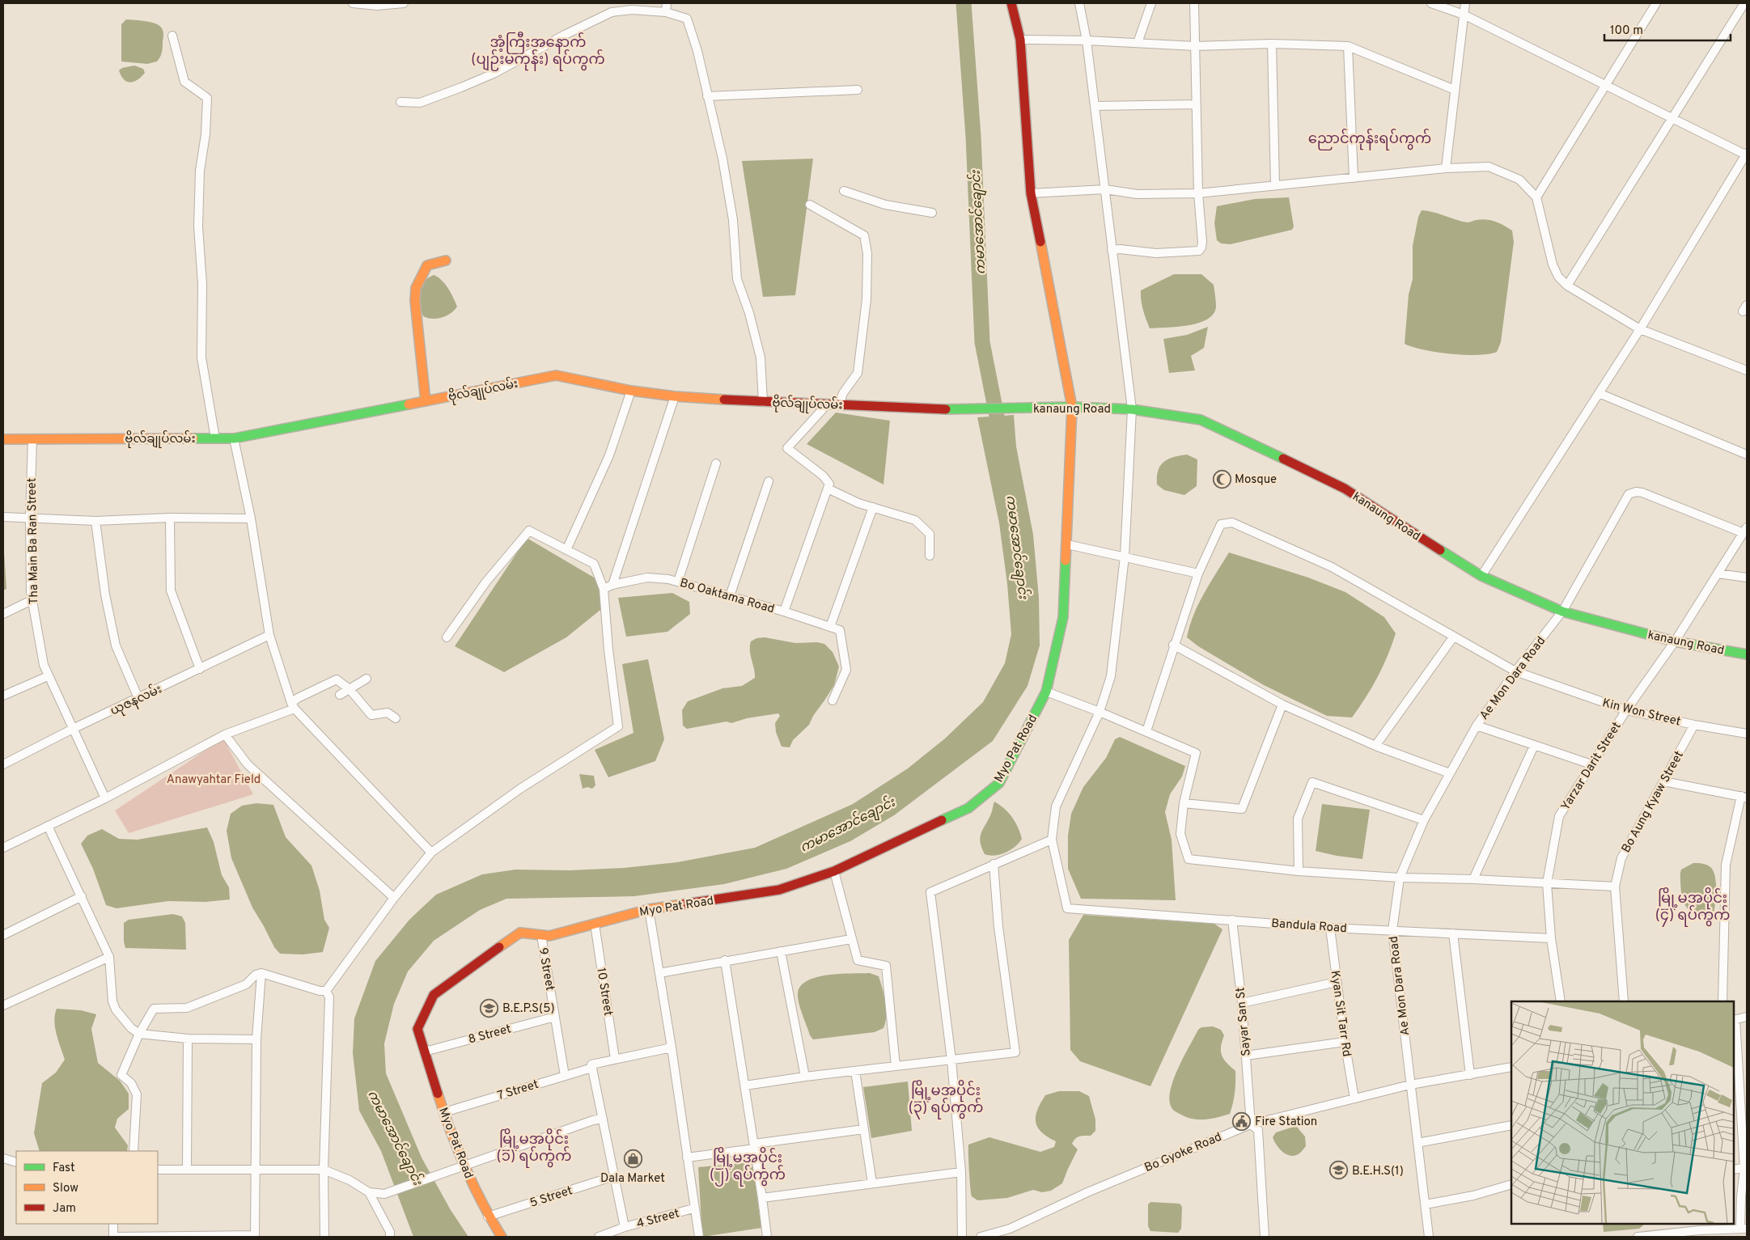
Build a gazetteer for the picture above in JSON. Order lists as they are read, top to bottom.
{
  "streets": {
    "street": [
      "ဗိုလ်ချုပ်လမ်း",
      "kanaung Road",
      "Tha Main Ba Ran Street",
      "Bo Oaktama Road",
      "Ae Mon Dara Road",
      "ယုဇနလမ်း",
      "Kin Won Street",
      "Myo Pat Road",
      "Yarzar Darit Street",
      "Bo Aung Kyaw Street",
      "Bandula Road",
      "9 Street",
      "10 Street",
      "Kyan Sit Tarr Rd",
      "Sayar San St",
      "8 Street",
      "7 Street",
      "Bo Gyoke Road",
      "5 Street",
      "4 Street"
    ]
  },
  "crossings": [
    ["ဗိုလ်ချုပ်လမ်း", "kanaung Road"],
    ["ဗိုလ်ချုပ်လမ်း", "Tha Main Ba Ran Street"],
    ["kanaung Road", "Ae Mon Dara Road"],
    ["kanaung Road", "Myo Pat Road"],
    ["kanaung Road", "Yarzar Darit Street"],
    ["Tha Main Ba Ran Street", "ယုဇနလမ်း"],
    ["Ae Mon Dara Road", "Kin Won Street"],
    ["Ae Mon Dara Road", "Yarzar Darit Street"],
    ["Ae Mon Dara Road", "Bandula Road"],
    ["Ae Mon Dara Road", "Bo Gyoke Road"],
    ["Kin Won Street", "Yarzar Darit Street"],
    ["Kin Won Street", "Bo Aung Kyaw Street"],
    ["Myo Pat Road", "9 Street"],
    ["Myo Pat Road", "10 Street"],
    ["Myo Pat Road", "8 Street"],
    ["Myo Pat Road", "7 Street"],
    ["Myo Pat Road", "5 Street"],
    ["Yarzar Darit Street", "Bandula Road"],
    ["Bandula Road", "Kyan Sit Tarr Rd"],
    ["Bandula Road", "Sayar San St"],
    ["9 Street", "8 Street"],
    ["9 Street", "7 Street"],
    ["10 Street", "7 Street"],
    ["Kyan Sit Tarr Rd", "Bo Gyoke Road"],
    ["Sayar San St", "Bo Gyoke Road"]
  ],
  "districts": [
    "အံ့ကြီးအနောက် (ပျဉ်းမကုန်း) ရပ်ကွက်",
    "ညောင်ကုန်းရပ်ကွက်",
    "မြို့မအပိုင်း (၄) ရပ်ကွက်",
    "မြို့မအပိုင်း (၃) ရပ်ကွက်",
    "မြို့မအပိုင်း (၁) ရပ်ကွက်",
    "မြို့မအပိုင်း (၂) ရပ်ကွက်"
  ],
  "water": ["ကမာအောင်ချောင်း"],
  "parks": ["Anawyahtar Field"],
  "places": {
    "mosque": ["Mosque"],
    "school or university": ["B.E.P.S(5)", "B.E.H.S(1)"],
    "public building": ["Fire Station"],
    "shop": ["Dala Market"]
  },
  "legend": ["Fast", "Slow", "Jam"],
  "scale_bar": "100 m"
}
